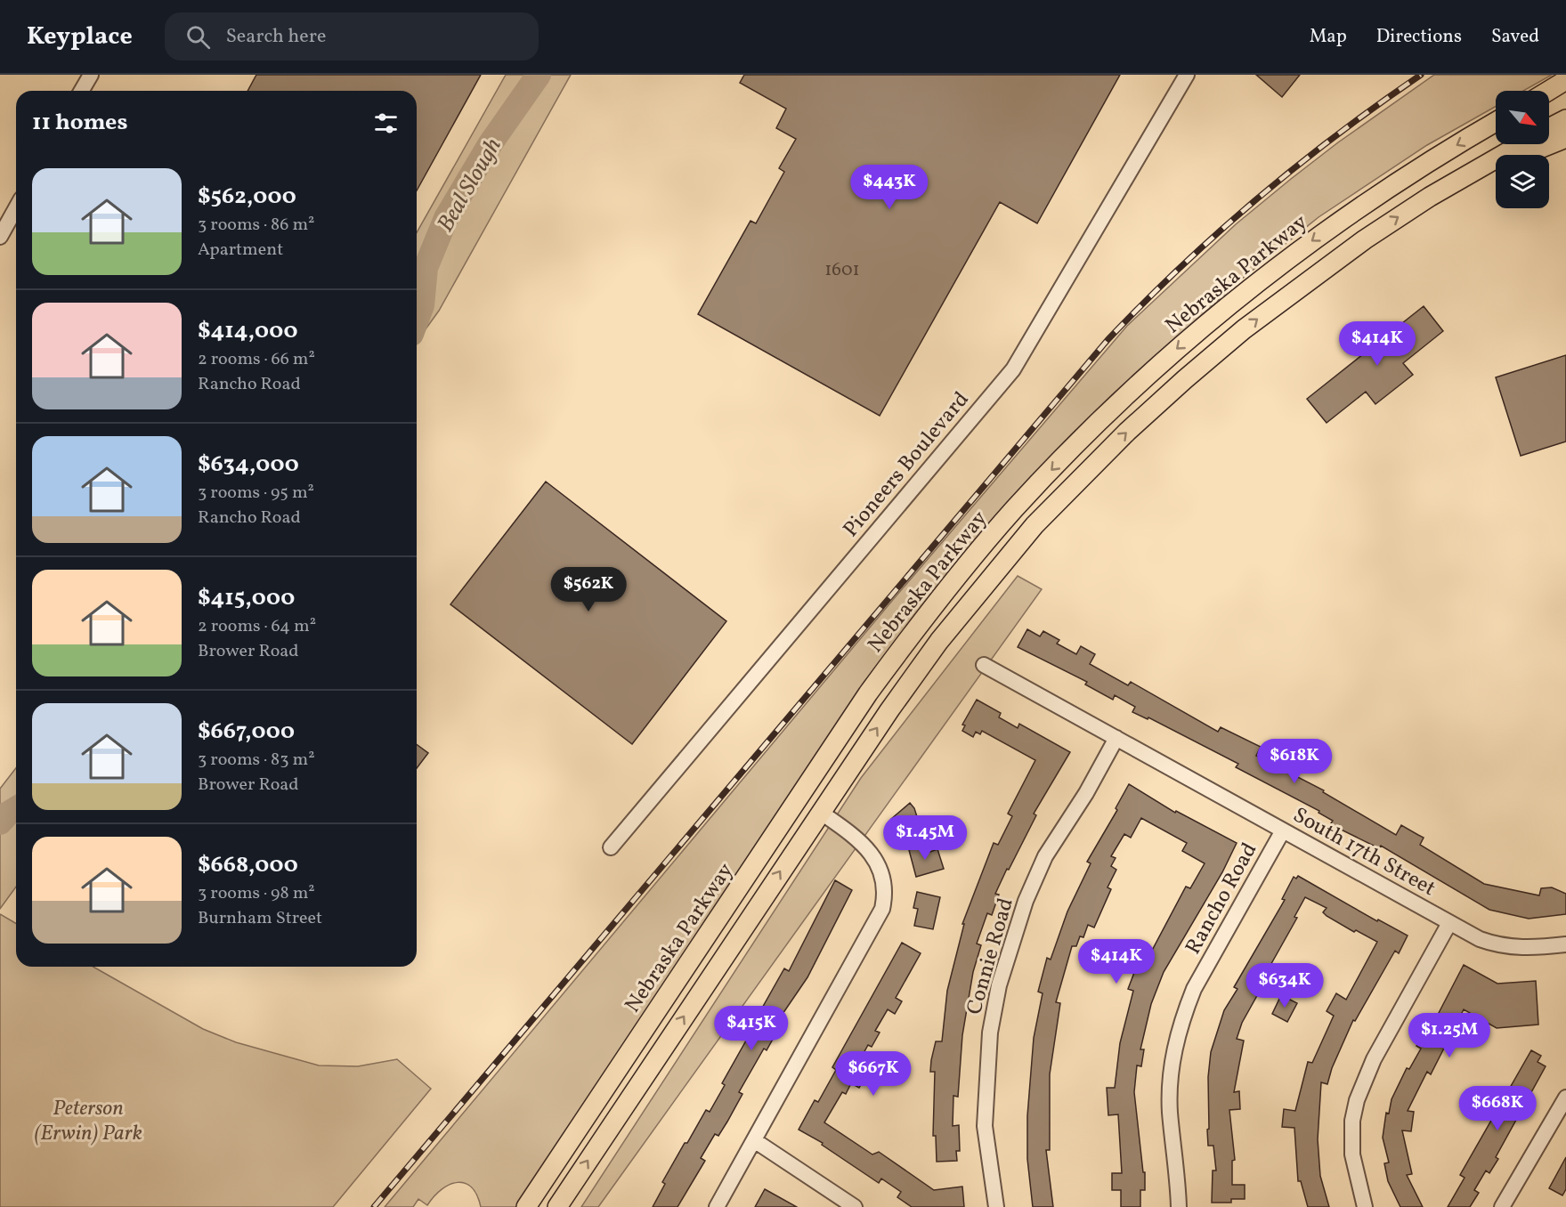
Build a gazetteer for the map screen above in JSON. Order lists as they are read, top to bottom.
{
  "streets": {
    "main road": ["Nebraska Parkway"],
    "street": [
      "Pioneers Boulevard",
      "South 17th Street",
      "Rancho Road",
      "Connie Road"
    ]
  },
  "crossings": [
    ["South 17th Street", "Rancho Road"],
    ["South 17th Street", "Connie Road"]
  ],
  "water": ["Beal Slough"],
  "parks": ["Peterson (Erwin) Park"],
  "house_numbers": ["1601"],
  "north": "bottom right",
  "page": {
    "header": "Keyplace",
    "search": "Search here",
    "nav": ["Map", "Directions", "Saved"],
    "heading": "11 homes",
    "list": [
      {
        "name": "$562,000",
        "note": "3 rooms · 86 m² · Apartment"
      },
      {
        "name": "$414,000",
        "note": "2 rooms · 66 m² · Rancho Road"
      },
      {
        "name": "$634,000",
        "note": "3 rooms · 95 m² · Rancho Road"
      },
      {
        "name": "$415,000",
        "note": "2 rooms · 64 m² · Brower Road"
      },
      {
        "name": "$667,000",
        "note": "3 rooms · 83 m² · Brower Road"
      },
      {
        "name": "$668,000",
        "note": "3 rooms · 98 m² · Burnham Street"
      }
    ],
    "price": [
      "$443K",
      "$414K",
      "$562K",
      "$618K",
      "$1.45M",
      "$414K",
      "$634K",
      "$415K",
      "$1.25M",
      "$667K",
      "$668K"
    ]
  }
}
